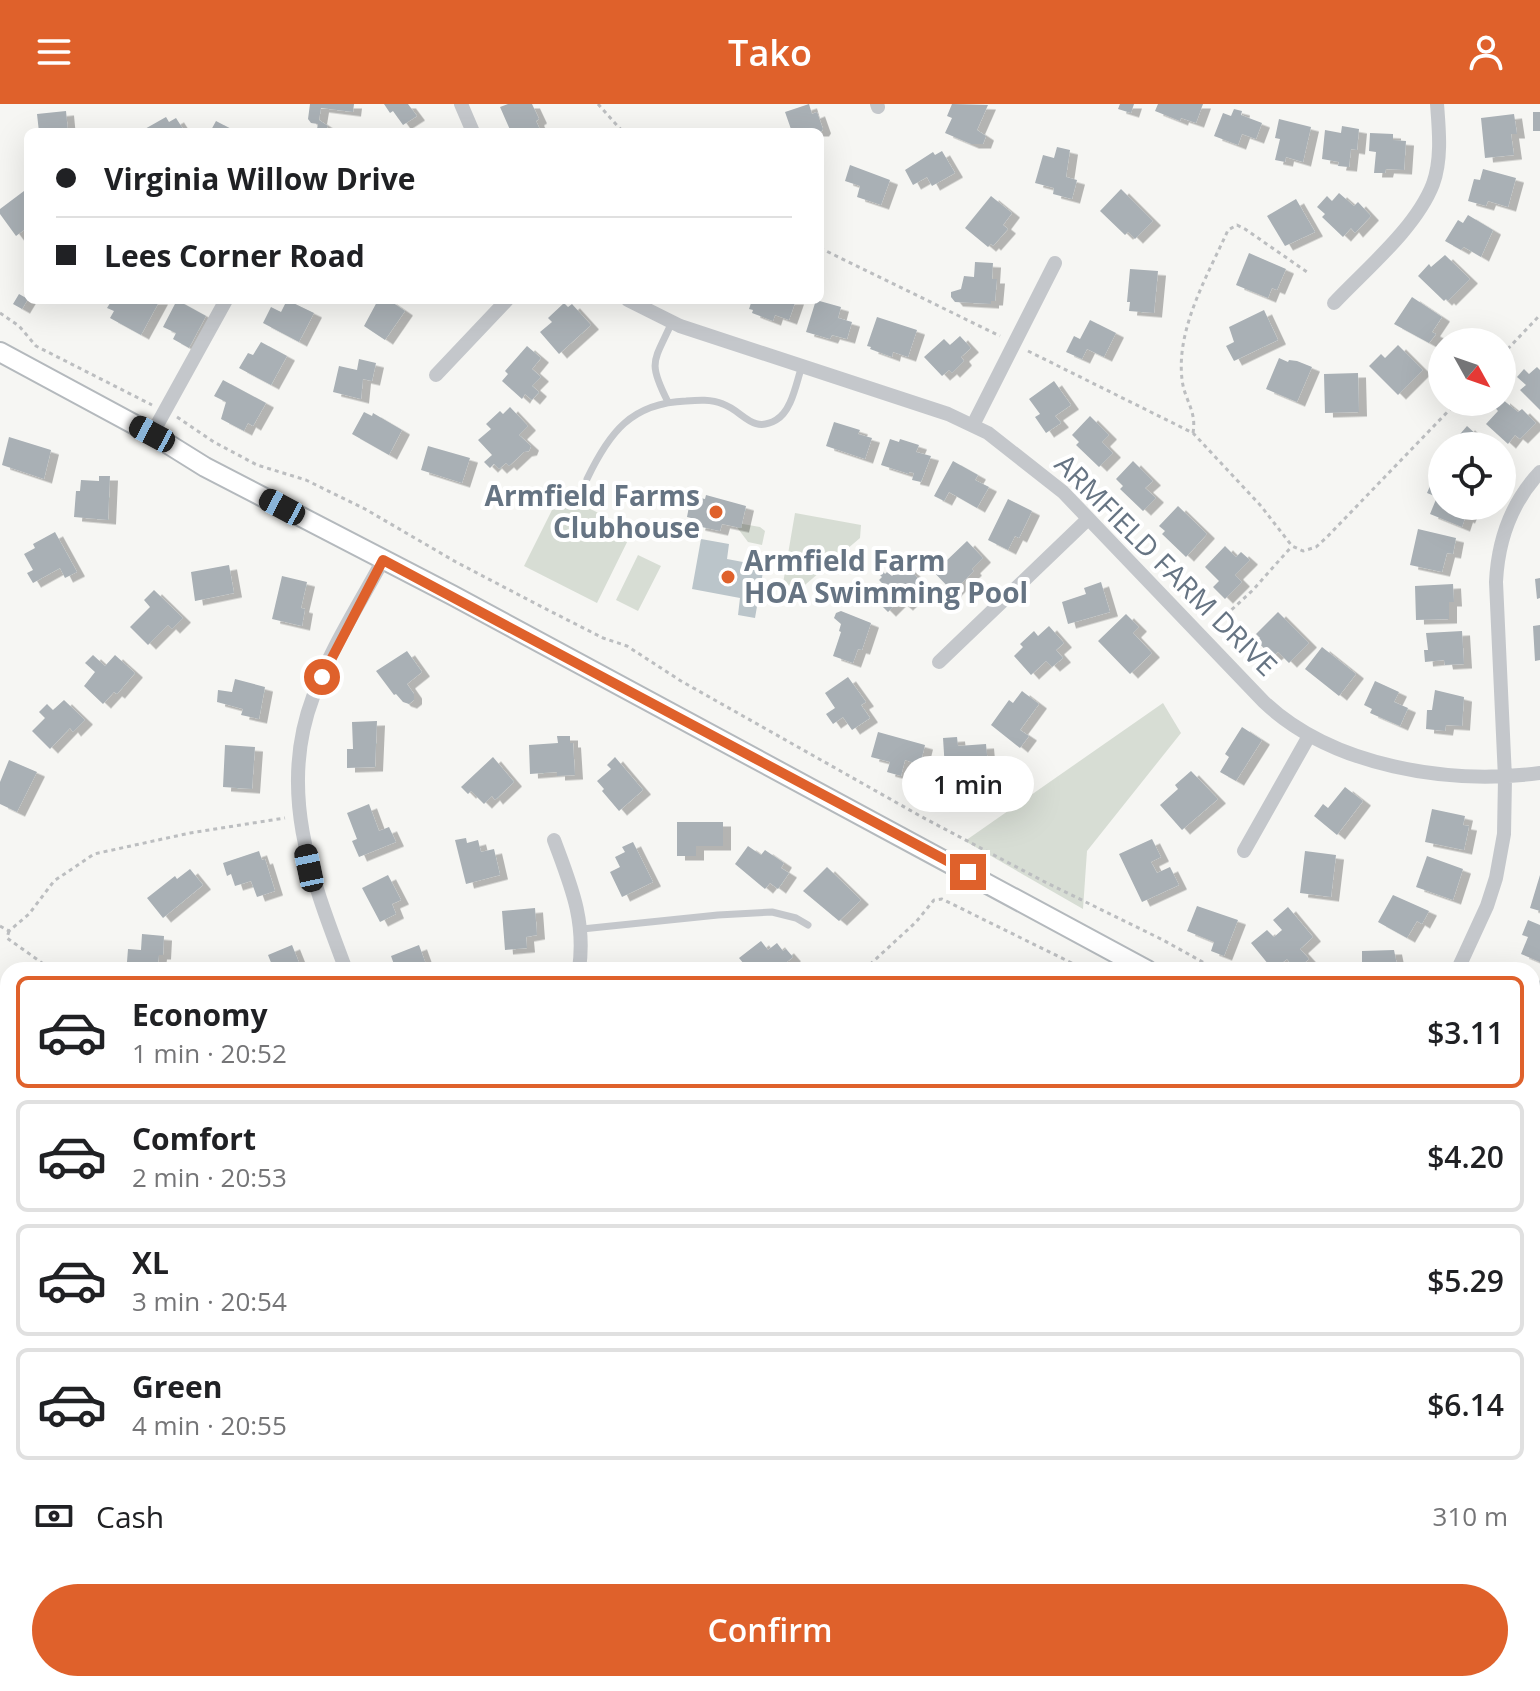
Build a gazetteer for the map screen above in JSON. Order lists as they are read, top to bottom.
{
  "streets": {
    "street": ["ARMFIELD FARM DRIVE"]
  },
  "places": ["Armfield Farms Clubhouse", "Armfield Farm HOA Swimming Pool"],
  "north": "bottom right",
  "page": {
    "header": "Tako",
    "banner": ["Virginia Willow Drive", "Lees Corner Road"],
    "bubble": "1 min",
    "list": [
      {
        "name": "Economy",
        "note": "1 min · 20:52",
        "value": "$3.11"
      },
      {
        "name": "Comfort",
        "note": "2 min · 20:53",
        "value": "$4.20"
      },
      {
        "name": "XL",
        "note": "3 min · 20:54",
        "value": "$5.29"
      },
      {
        "name": "Green",
        "note": "4 min · 20:55",
        "value": "$6.14"
      }
    ],
    "pay": ["Cash", "310 m"],
    "buttons": "Confirm"
  }
}
